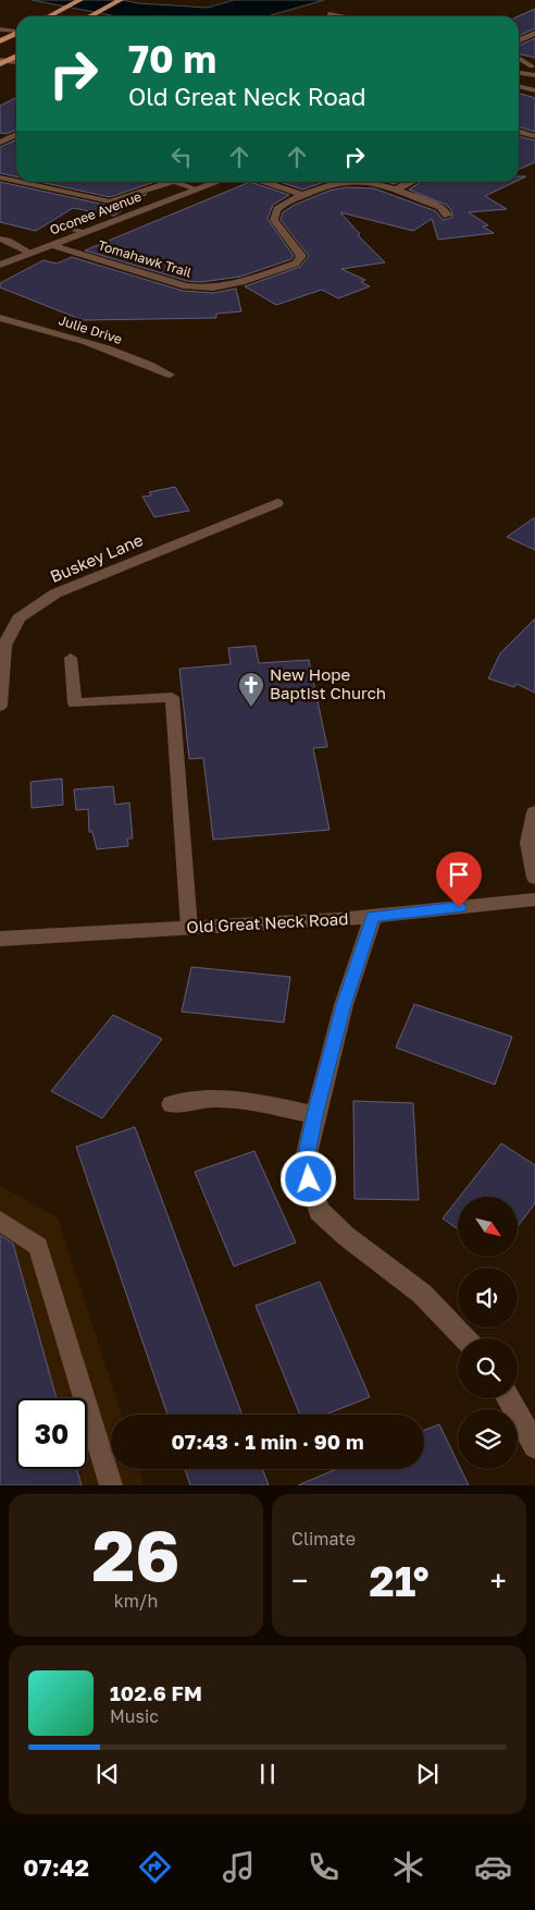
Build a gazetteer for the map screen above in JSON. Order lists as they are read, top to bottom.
{
  "streets": {
    "street": [
      "Oconee Avenue",
      "Tomahawk Trail",
      "Julie Drive",
      "Buskey Lane",
      "Old Great Neck Road"
    ]
  },
  "crossings": [
    ["Oconee Avenue", "Tomahawk Trail"]
  ],
  "places": {
    "church": ["New Hope Baptist Church"]
  },
  "north": "bottom right",
  "page": {
    "turn": ["70 m", "Old Great Neck Road"],
    "limit": "30",
    "trip": "07:43 · 1 min · 90 m",
    "tile": [
      ["26", "km/h"],
      "Climate"
    ],
    "heat": ["−", "21°", "+"],
    "song": ["102.6 FM", "Music"],
    "tabs": "07:42"
  }
}
